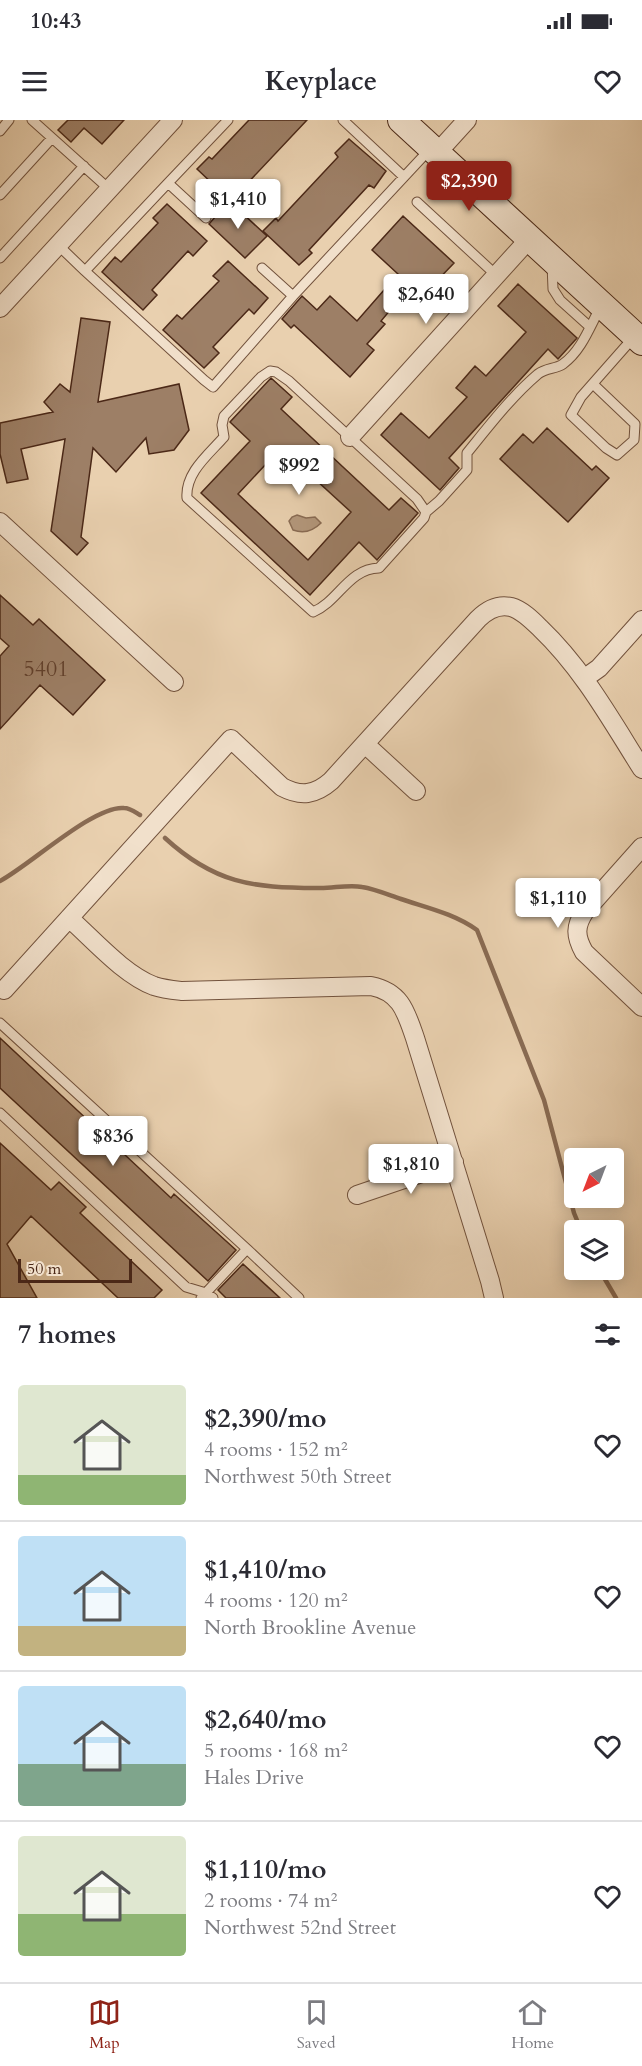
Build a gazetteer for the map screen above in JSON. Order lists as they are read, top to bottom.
{
  "house_numbers": ["5401"],
  "scale_bar": "50 m",
  "north": "bottom left",
  "page": {
    "status": "10:43",
    "header": "Keyplace",
    "price": [
      "$2,390",
      "$1,410",
      "$2,640",
      "$992",
      "$1,110",
      "$836",
      "$1,810"
    ],
    "scale": "50 m",
    "heading": "7 homes",
    "list": [
      {
        "name": "$2,390/mo",
        "note": "4 rooms · 152 m² · Northwest 50th Street"
      },
      {
        "name": "$1,410/mo",
        "note": "4 rooms · 120 m² · North Brookline Avenue"
      },
      {
        "name": "$2,640/mo",
        "note": "5 rooms · 168 m² · Hales Drive"
      },
      {
        "name": "$1,110/mo",
        "note": "2 rooms · 74 m² · Northwest 52nd Street"
      }
    ],
    "tabs": ["Map", "Saved", "Home"]
  }
}
